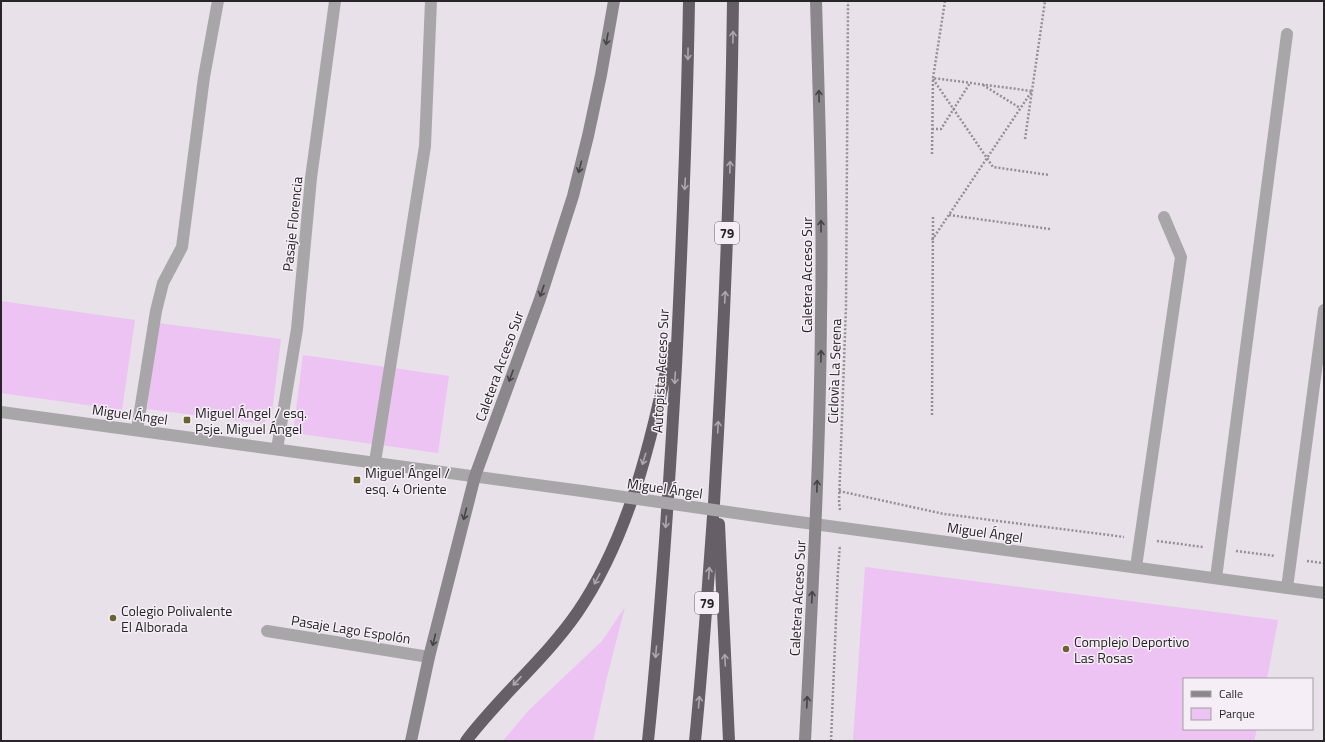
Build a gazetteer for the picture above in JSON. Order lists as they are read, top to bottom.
{
  "streets": {
    "highway": ["79", "Autopista Acceso Sur"],
    "main road": ["Caletera Acceso Sur"],
    "street": ["Pasaje Florencia", "Miguel Ángel", "Pasaje Lago Espolón"],
    "path": ["Ciclovìa La Serena"]
  },
  "crossings": [
    ["Pasaje Florencia", "Miguel Ángel"],
    ["Caletera Acceso Sur", "Miguel Ángel"],
    ["Caletera Acceso Sur", "Pasaje Lago Espolón"],
    ["Ciclovìa La Serena", "Miguel Ángel"]
  ],
  "places": {
    "transit": ["Miguel Ángel / esq. Psje. Miguel Ángel", "Miguel Ángel / esq. 4 Oriente"],
    "other": ["Colegio Polivalente El Alborada", "Complejo Deportivo Las Rosas"]
  },
  "legend": ["Calle", "Parque"]
}
